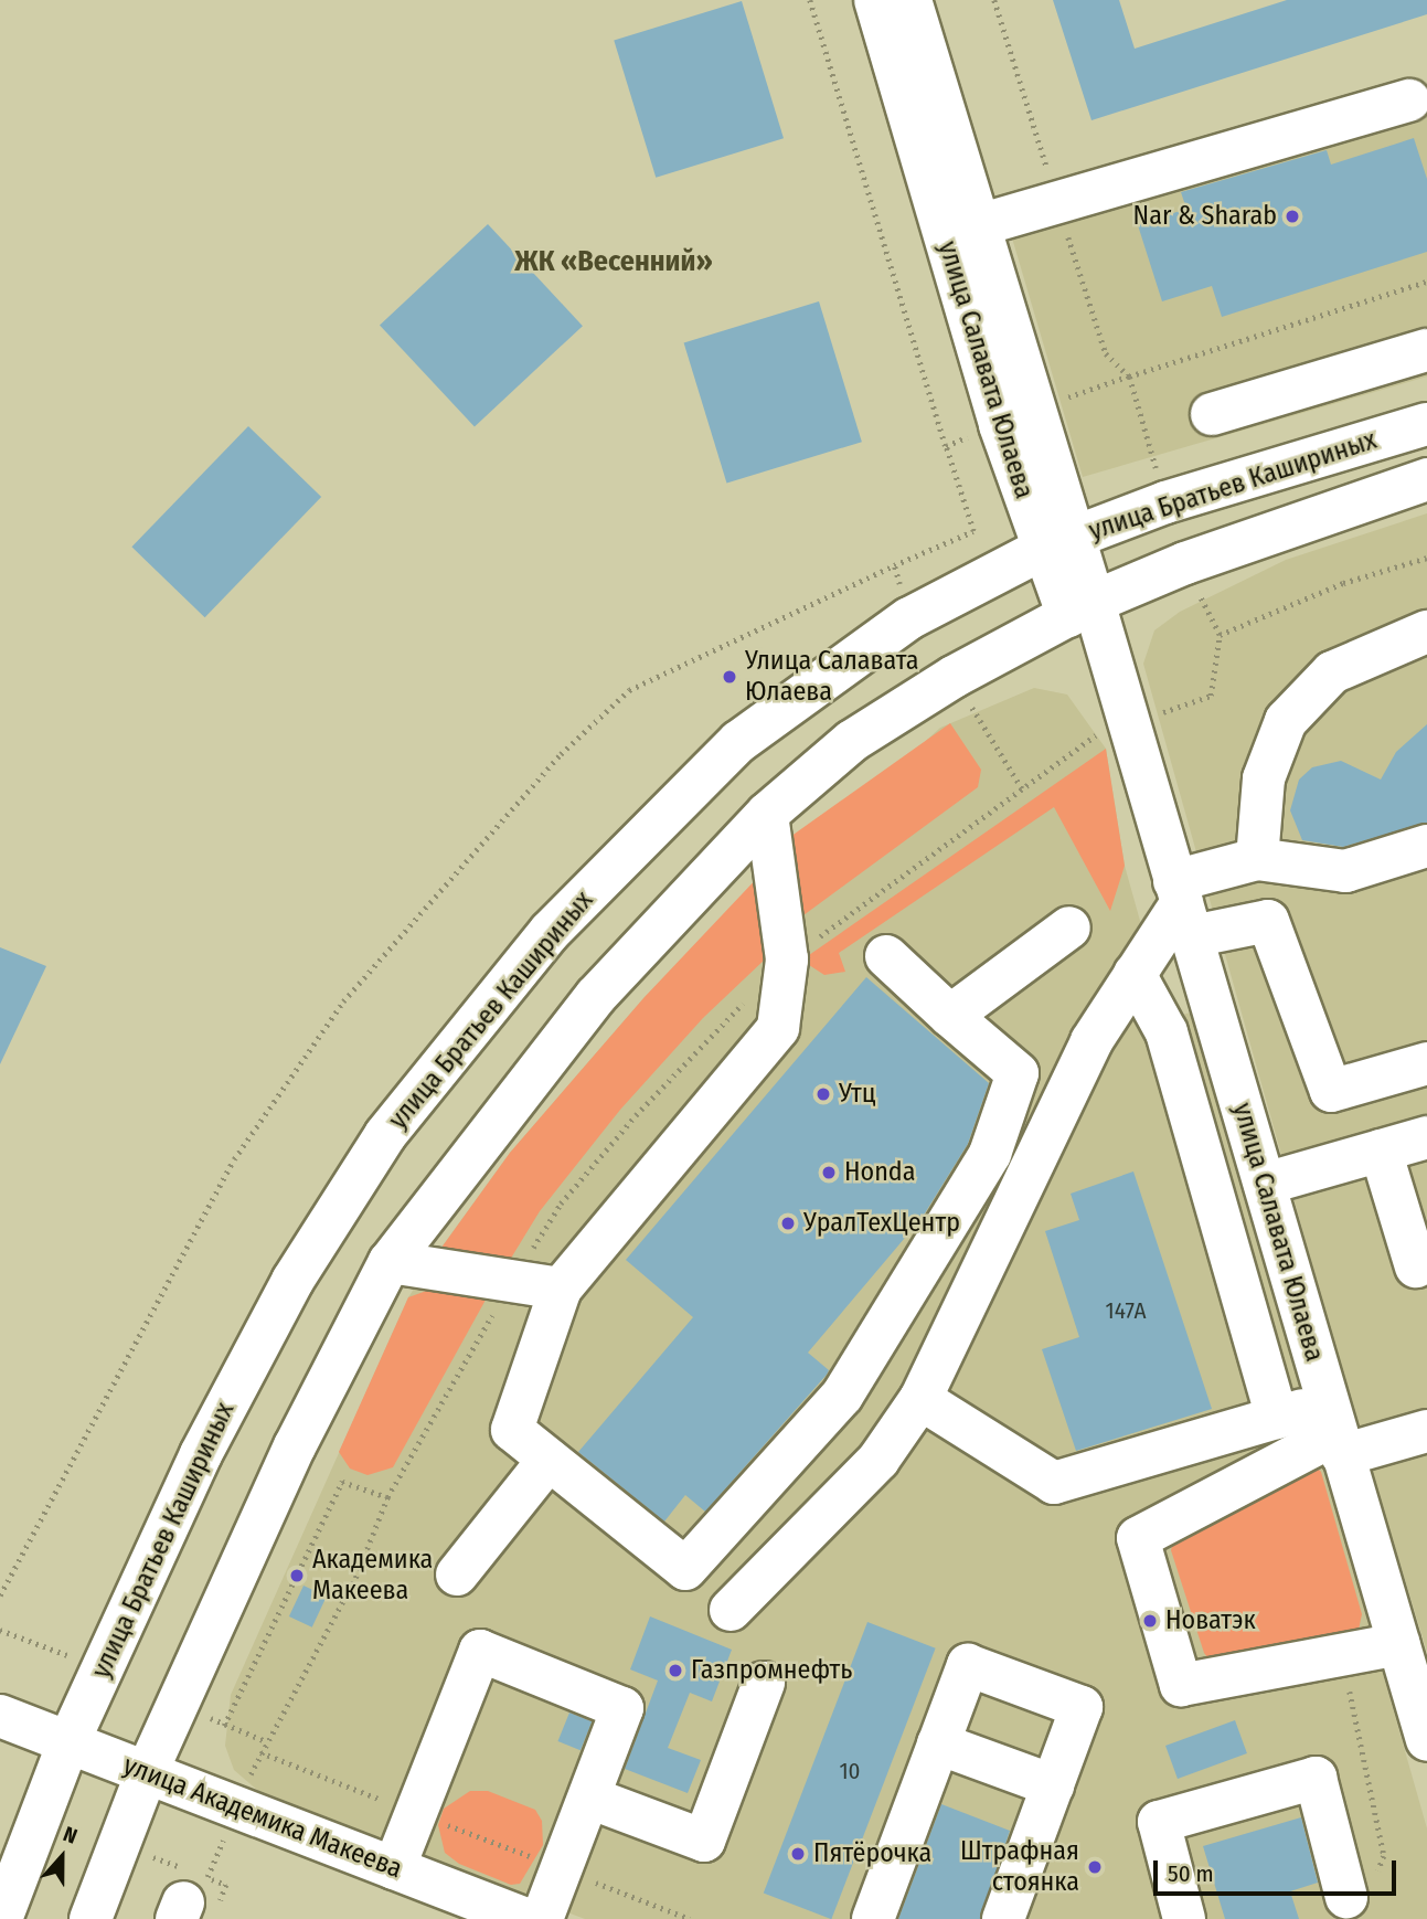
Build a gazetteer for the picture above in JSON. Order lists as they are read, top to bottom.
{
  "streets": {
    "main road": ["улица Салавата Юлаева", "улица Братьев Кашириных", "улица Академика Макеева"]
  },
  "crossings": [
    ["улица Салавата Юлаева", "улица Братьев Кашириных"],
    ["улица Братьев Кашириных", "улица Академика Макеева"]
  ],
  "districts": ["ЖК «Весенний»"],
  "places": [
    "Nar & Sharab",
    "Улица Салавата Юлаева",
    "Утц",
    "Honda",
    "УралТехЦентр",
    "Академика Макеева",
    "Новатэк",
    "Газпромнефть",
    "Пятёрочка",
    "Штрафная стоянка"
  ],
  "house_numbers": ["147А", "10"],
  "scale_bar": "50 m",
  "north": "top"
}
